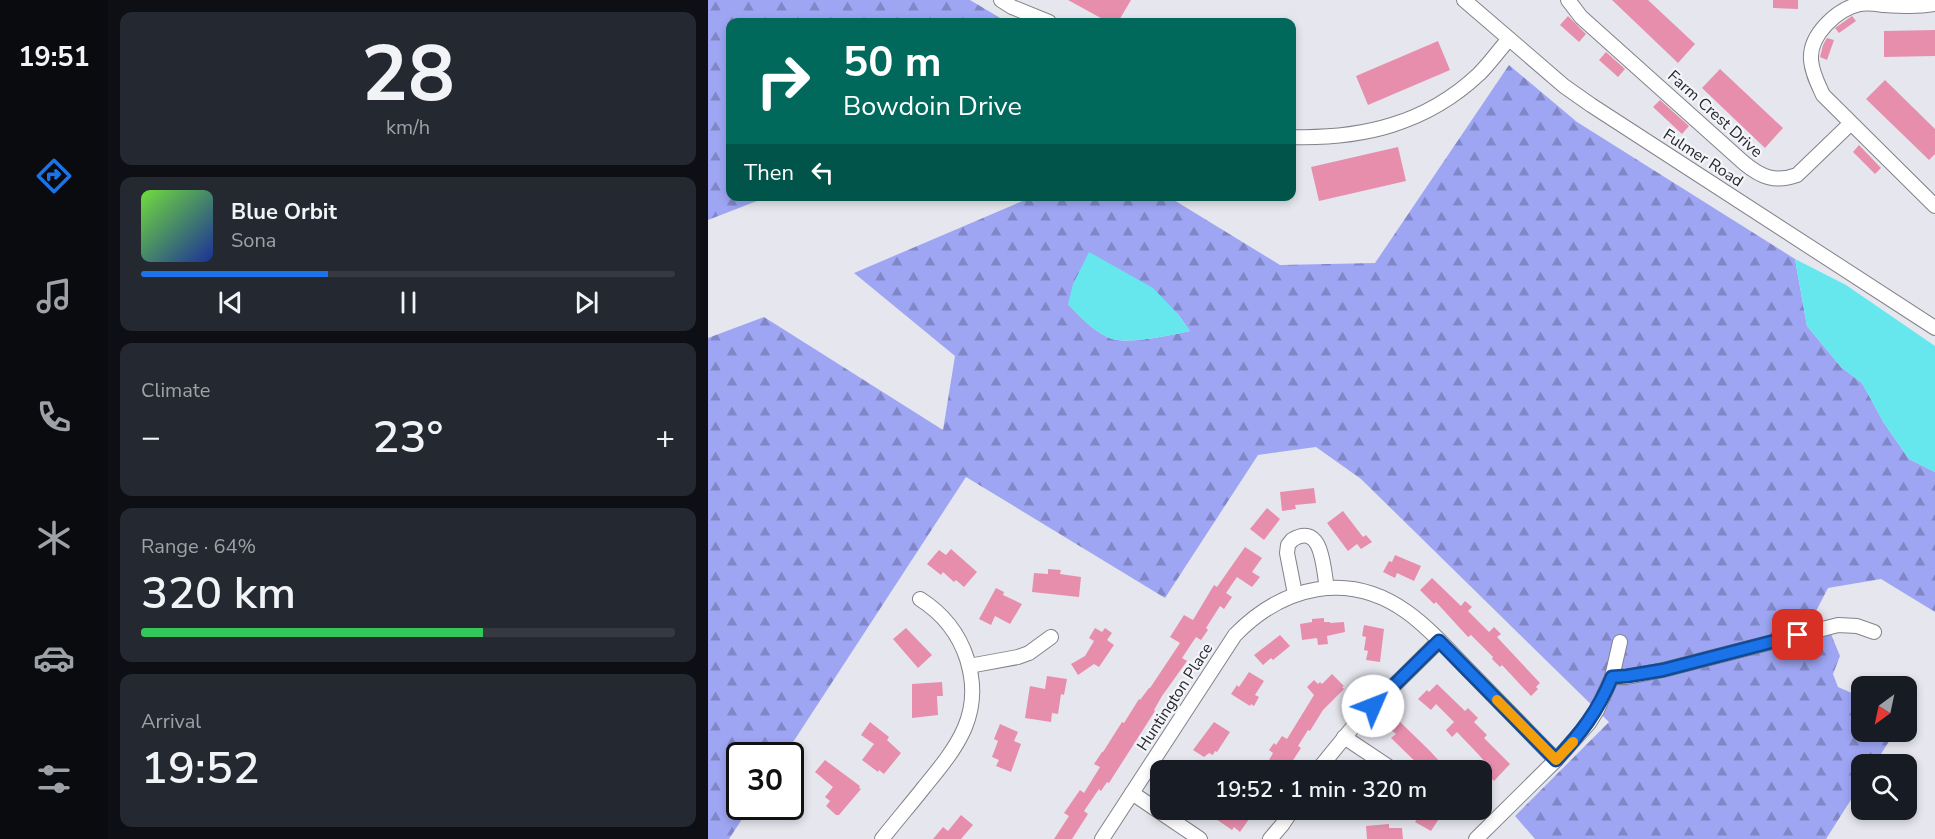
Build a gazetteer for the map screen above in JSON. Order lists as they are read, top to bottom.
{
  "streets": {
    "street": ["Farm Crest Drive", "Fulmer Road", "Huntington Place"]
  },
  "north": "bottom left",
  "page": {
    "tabs": "19:51",
    "tile": [
      ["28", "km/h"],
      "Climate",
      ["Range · 64%", "320 km"],
      ["Arrival", "19:52"]
    ],
    "turn": ["50 m", "Bowdoin Drive"],
    "then": "Then",
    "song": ["Blue Orbit", "Sona"],
    "heat": ["−", "23°", "+"],
    "limit": "30",
    "trip": "19:52 · 1 min · 320 m"
  }
}
